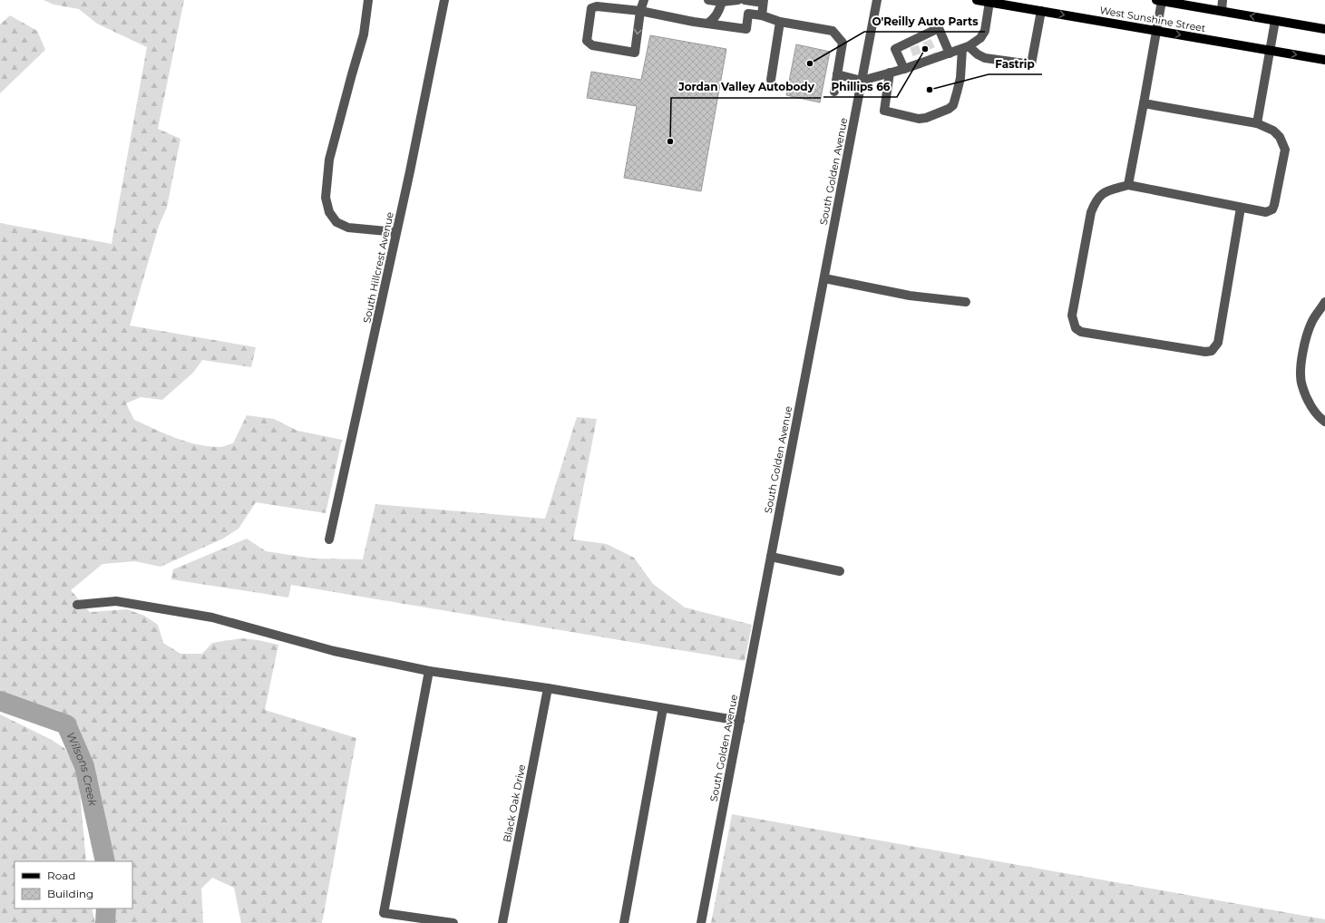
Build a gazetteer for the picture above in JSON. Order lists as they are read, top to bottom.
{
  "streets": {
    "main road": ["West Sunshine Street"],
    "street": ["South Golden Avenue", "South Hillcrest Avenue", "Black Oak Drive"]
  },
  "water": ["Wilsons Creek"],
  "places": [
    "Phillips 66",
    "O'Reilly Auto Parts",
    "Fastrip",
    "Jordan Valley Autobody"
  ],
  "legend": ["Road", "Building"]
}
